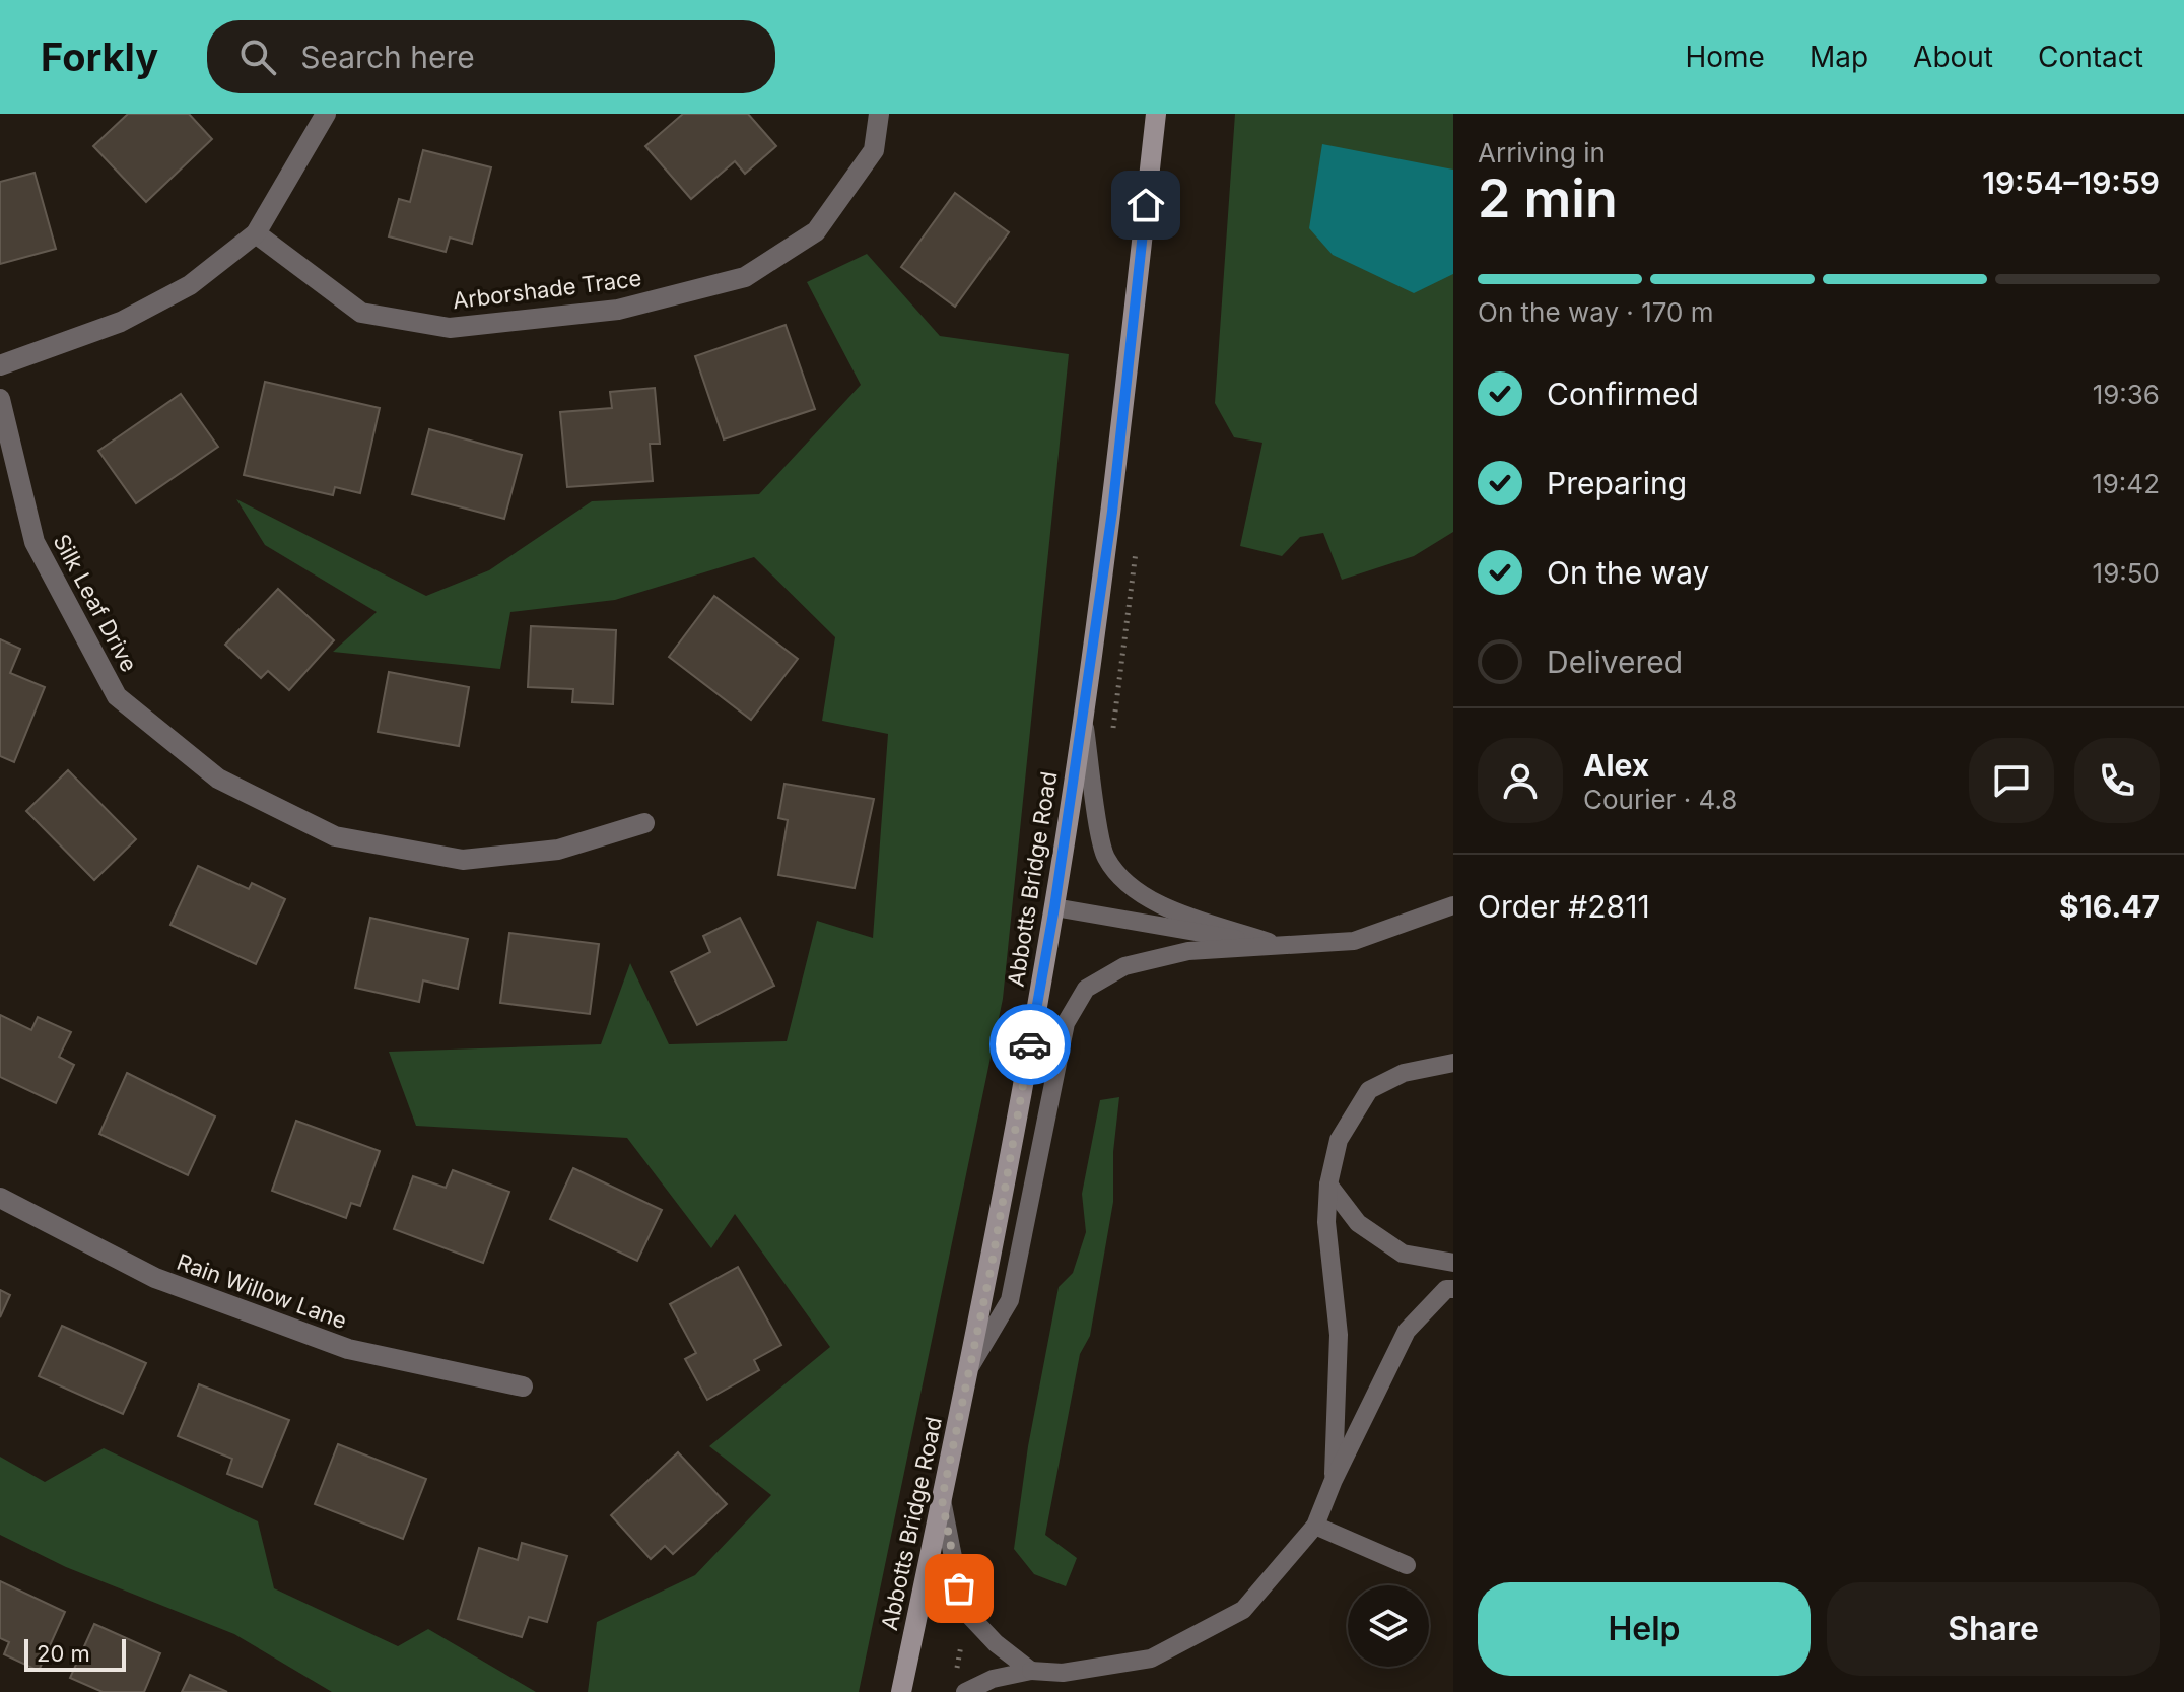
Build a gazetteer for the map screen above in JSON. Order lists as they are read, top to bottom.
{
  "streets": {
    "main road": ["Abbotts Bridge Road"],
    "street": ["Arborshade Trace", "Silk Leaf Drive", "Rain Willow Lane"]
  },
  "scale_bar": "20 m",
  "page": {
    "header": "Forkly",
    "search": "Search here",
    "nav": [
      "Home",
      "Map",
      "About",
      "Contact"
    ],
    "heading": ["2 min", "Arriving in", "19:54–19:59"],
    "panel": [
      "Alex",
      "Courier · 4.8",
      "Order #2811",
      "$16.47"
    ],
    "bar": "On the way · 170 m",
    "list": [
      ["Confirmed", "19:36"],
      ["Preparing", "19:42"],
      ["On the way", "19:50"],
      "Delivered"
    ],
    "buttons": ["Help", "Share"],
    "scale": "20 m"
  }
}
